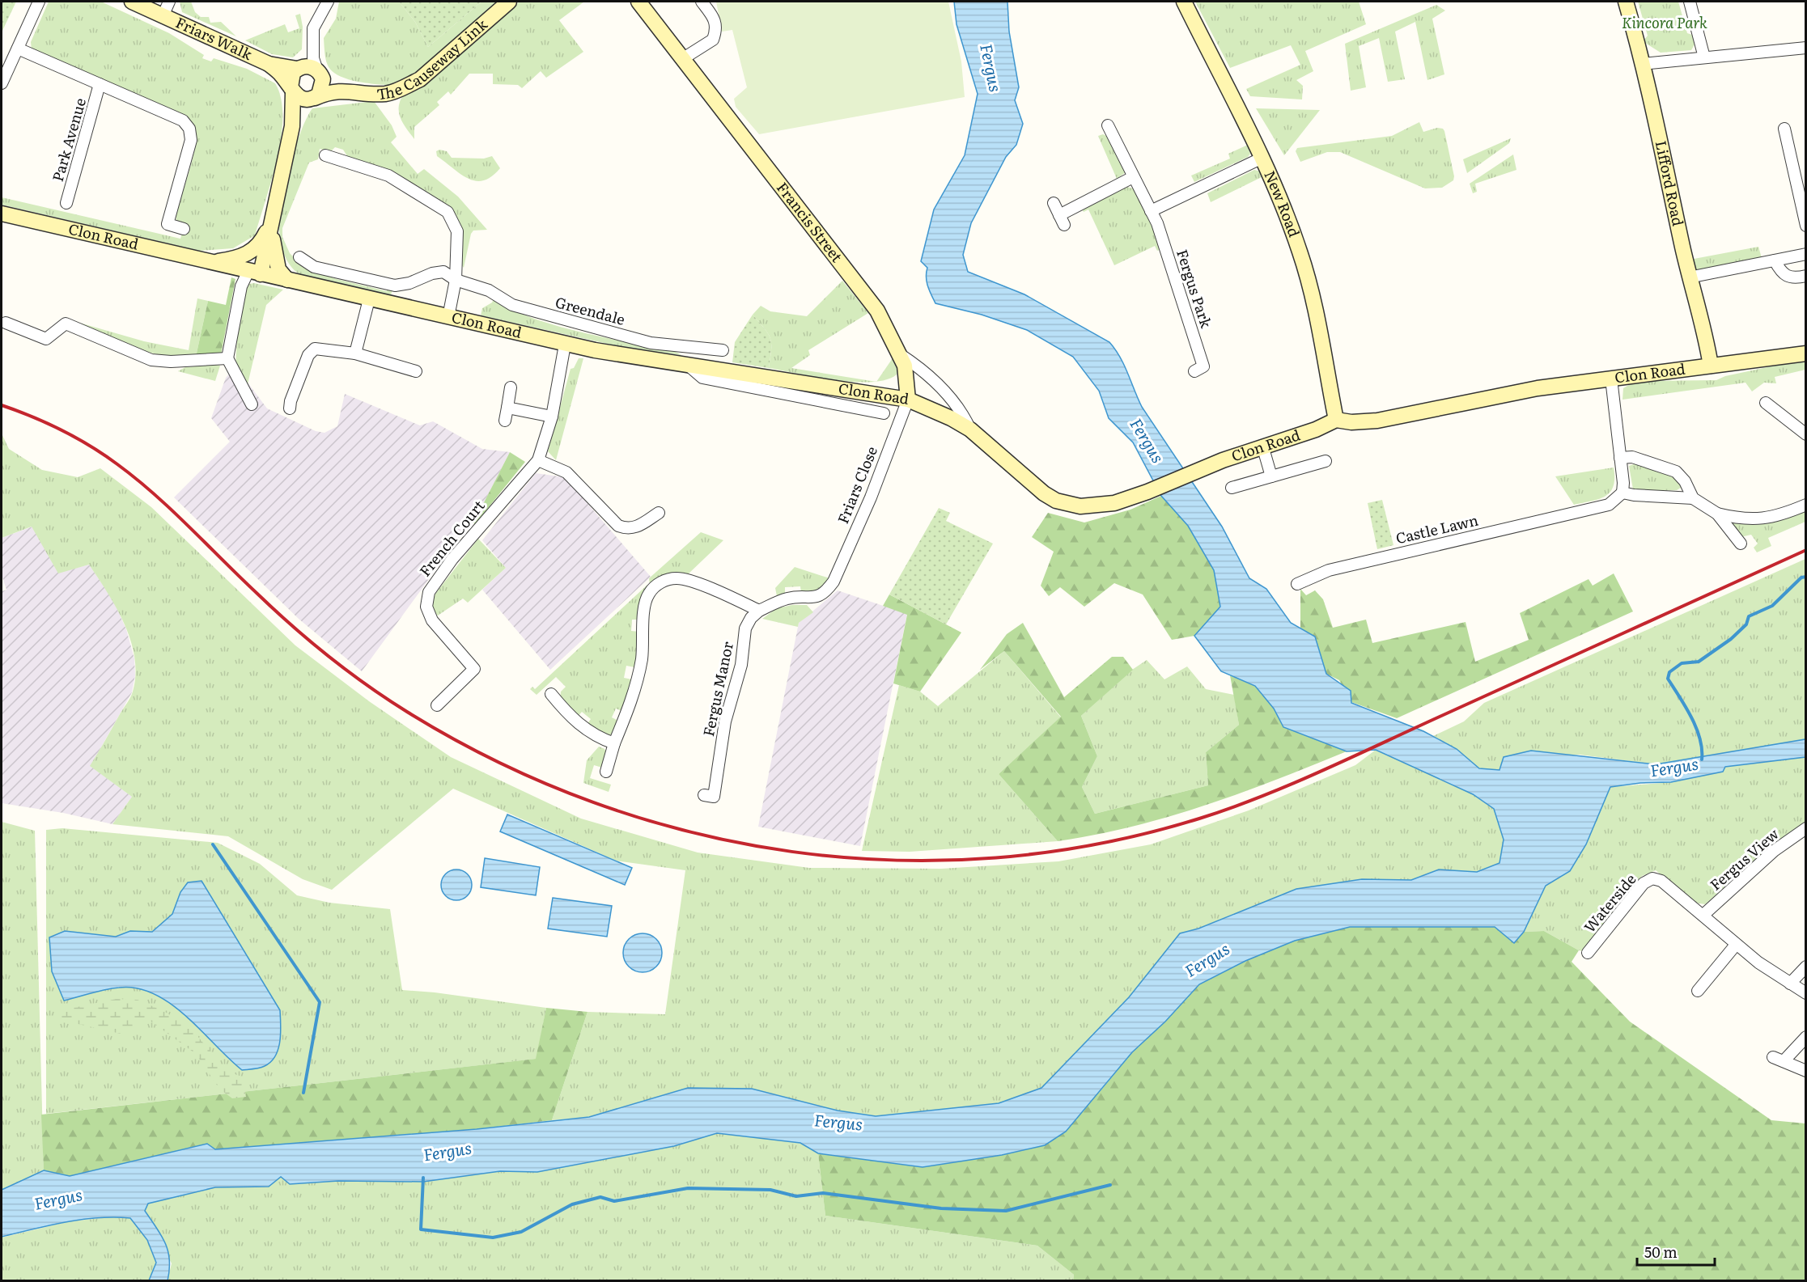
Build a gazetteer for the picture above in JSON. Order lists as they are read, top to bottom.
{
  "streets": {
    "main road": [
      "Friars Walk",
      "The Causeway Link",
      "Lifford Road",
      "New Road",
      "Francis Street",
      "Clon Road"
    ],
    "street": [
      "Park Avenue",
      "Fergus Park",
      "Greendale",
      "Friars Close",
      "Castle Lawn",
      "French Court",
      "Fergus Manor",
      "Fergus View",
      "Waterside"
    ]
  },
  "crossings": [
    ["Friars Walk", "The Causeway Link"],
    ["Lifford Road", "Clon Road"],
    ["New Road", "Clon Road"],
    ["Francis Street", "Clon Road"],
    ["Francis Street", "Friars Close"],
    ["Clon Road", "Friars Close"],
    ["Clon Road", "French Court"],
    ["Friars Close", "Fergus Manor"],
    ["Fergus View", "Waterside"]
  ],
  "water": ["Fergus"],
  "parks": ["Kincora Park"],
  "scale_bar": "50 m"
}
